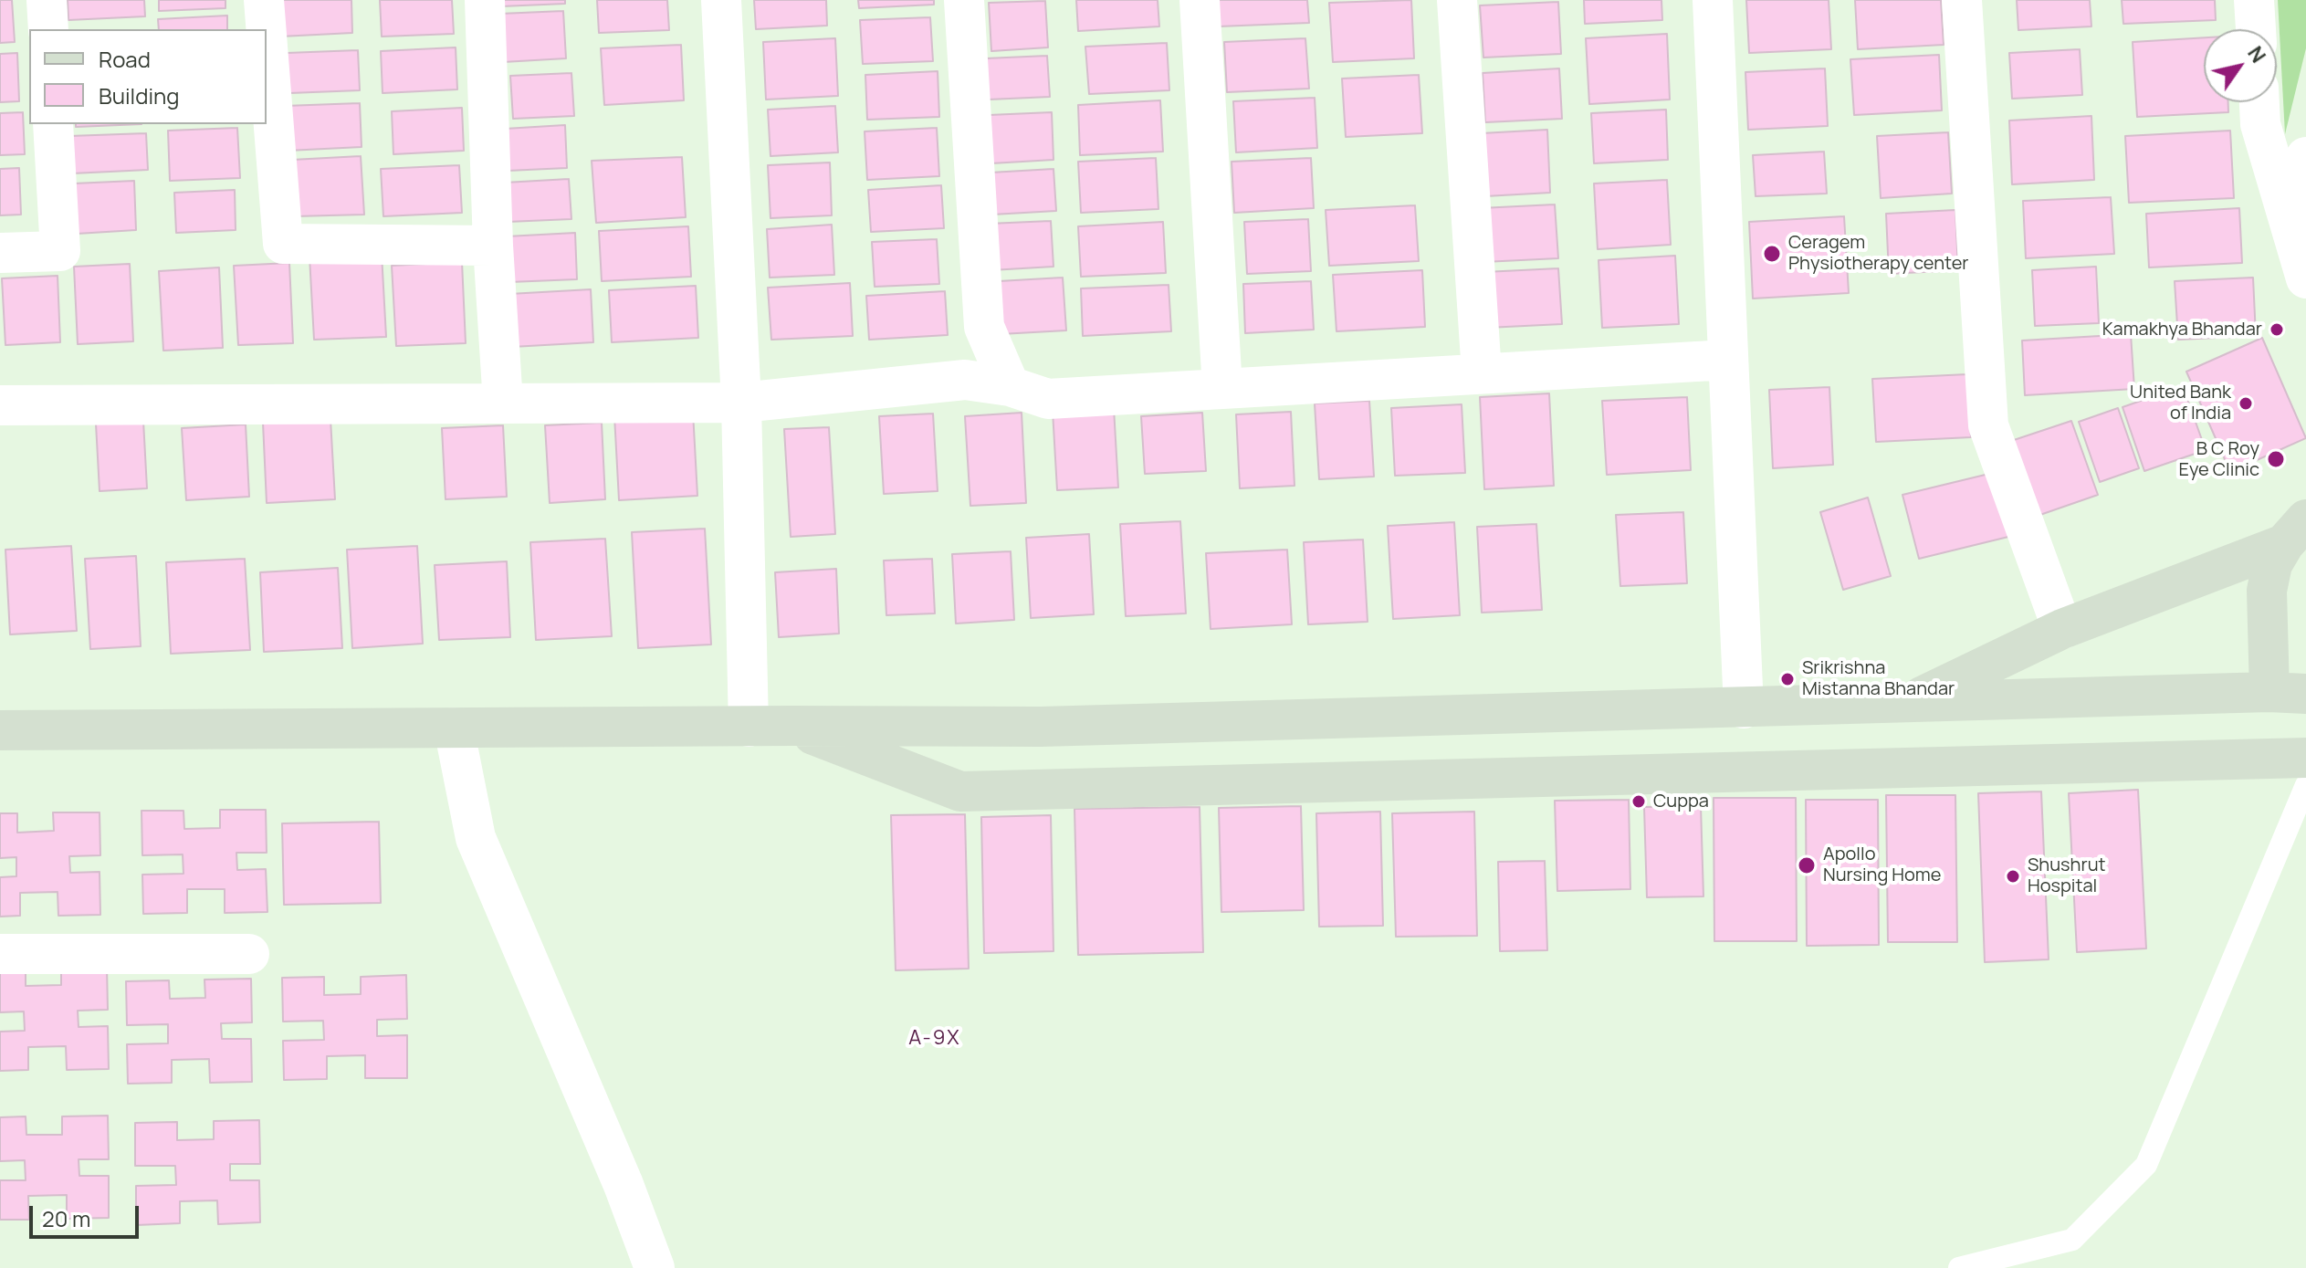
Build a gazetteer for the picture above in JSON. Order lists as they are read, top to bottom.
{
  "districts": ["A-9X"],
  "places": [
    "Ceragem Physiotherapy center",
    "Kamakhya Bhandar",
    "United Bank of India",
    "B C Roy Eye Clinic",
    "Srikrishna Mistanna Bhandar",
    "Cuppa",
    "Apollo Nursing Home",
    "Shushrut Hospital"
  ],
  "legend": ["Road", "Building"],
  "scale_bar": "20 m",
  "north": "top right"
}
